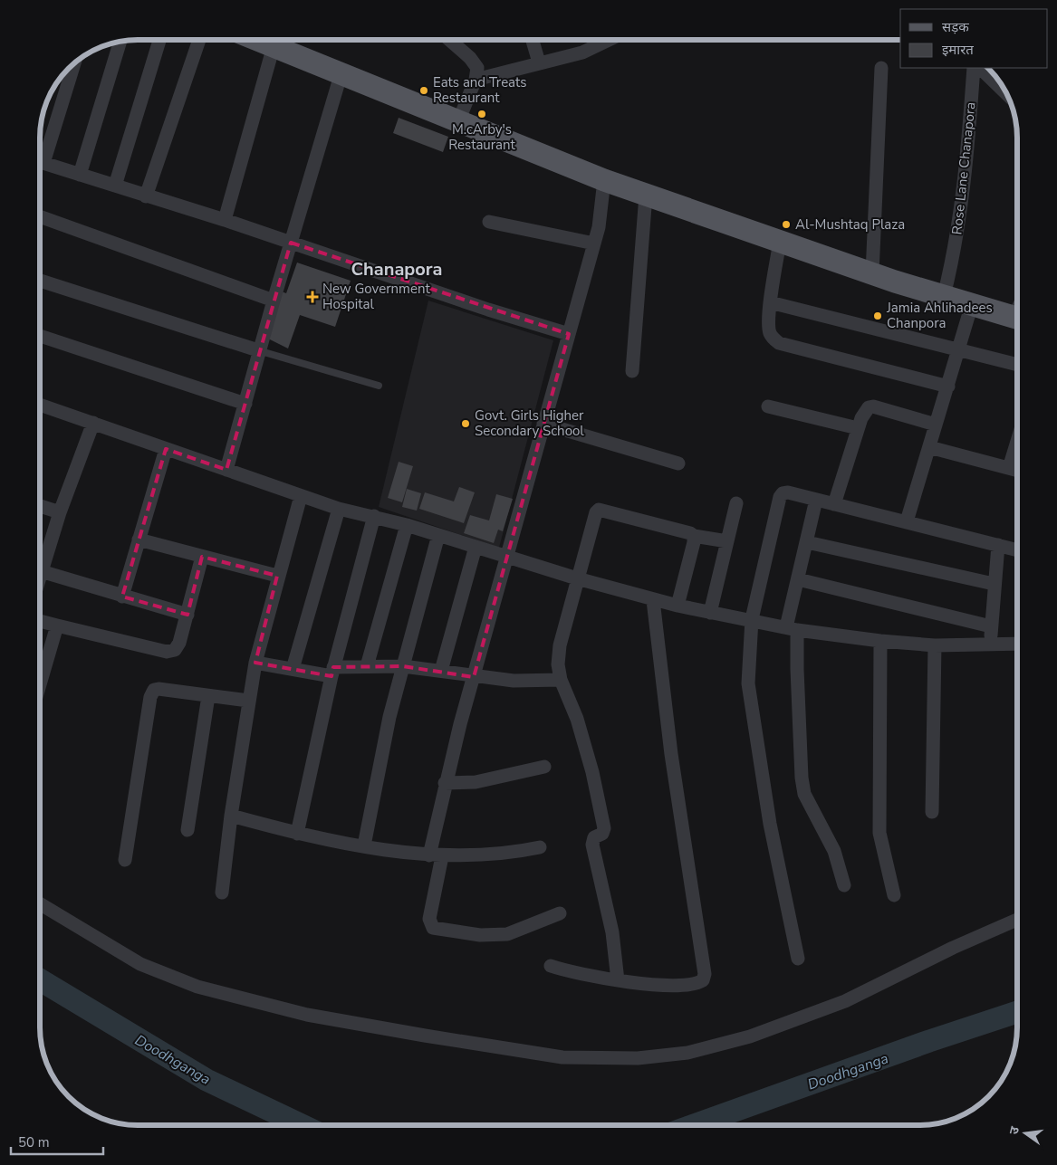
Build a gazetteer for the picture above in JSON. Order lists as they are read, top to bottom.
{
  "streets": {
    "street": ["Rose Lane Chanapora"]
  },
  "districts": ["Chanapora"],
  "water": ["Doodhganga"],
  "places": {
    "other": [
      "Eats and Treats Restaurant",
      "M.cArby's Restaurant",
      "Al-Mushtaq Plaza",
      "Jamia Ahlihadees Chanpora",
      "Govt. Girls Higher Secondary School"
    ],
    "health": ["New Government Hospital"]
  },
  "legend": ["सड़क", "इमारत"],
  "scale_bar": "50 m",
  "north": "left"
}
